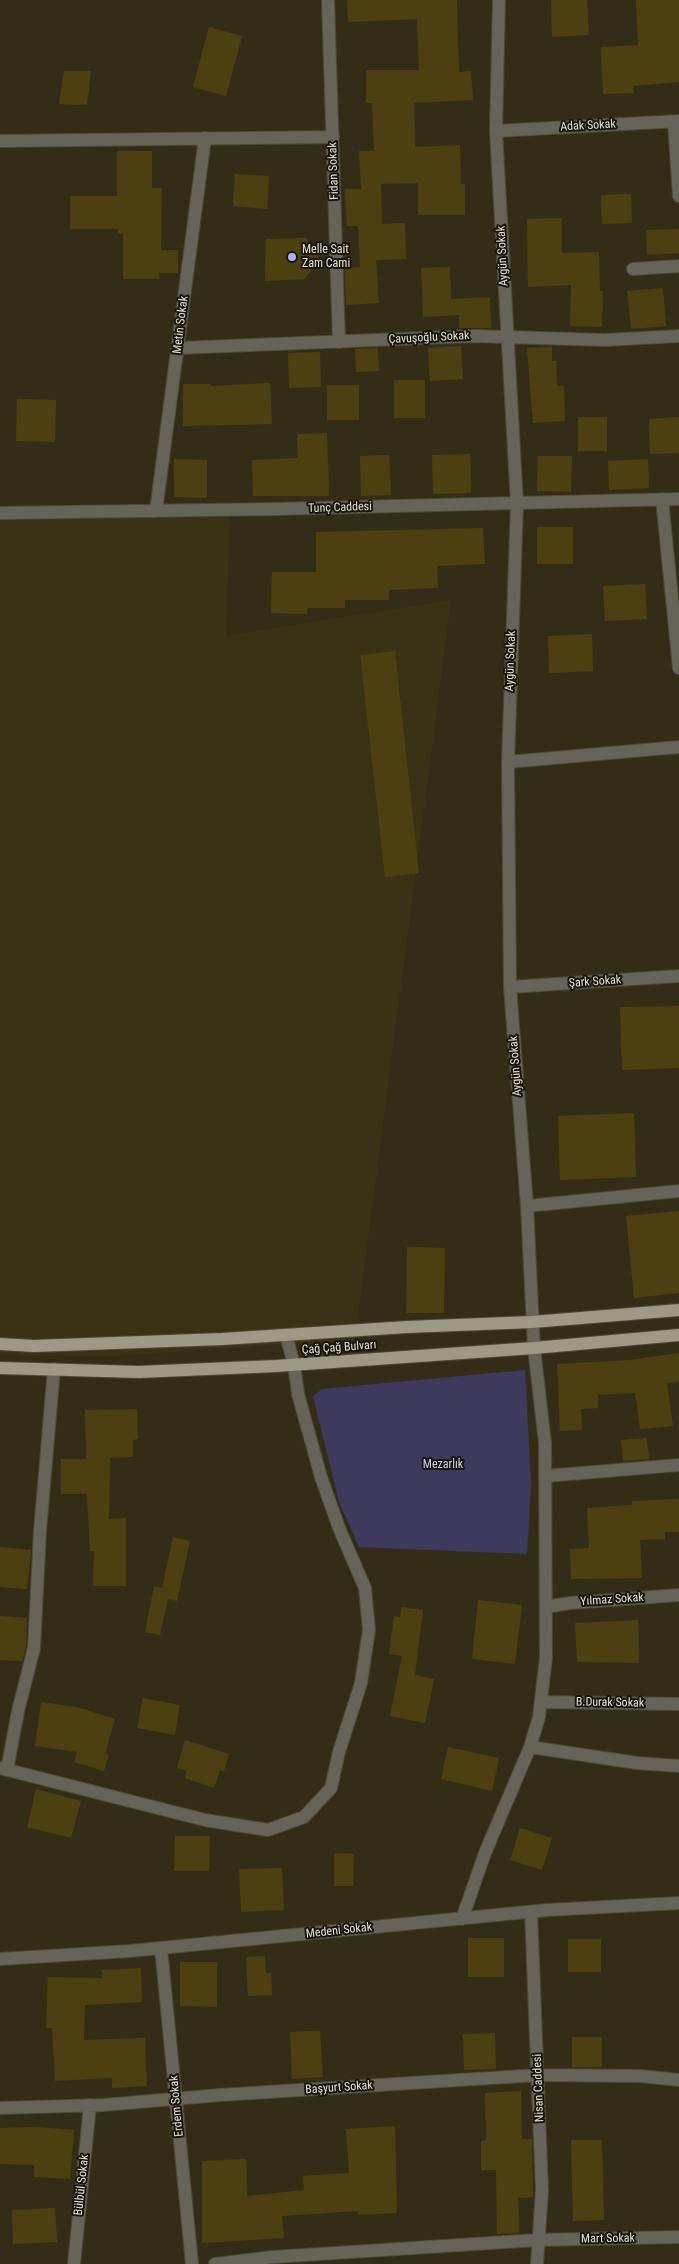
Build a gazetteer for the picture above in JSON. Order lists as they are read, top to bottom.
{
  "streets": {
    "main road": ["Çağ Çağ Bulvarı"],
    "street": [
      "Adak Sokak",
      "Fidan Sokak",
      "Aygün Sokak",
      "Metin Sokak",
      "Çavuşoğlu Sokak",
      "Tunç Caddesi",
      "Şark Sokak",
      "Yılmaz Sokak",
      "B.Durak Sokak",
      "Medeni Sokak",
      "Başyurt Sokak",
      "Nisan Caddesi",
      "Erdem Sokak",
      "Bülbül Sokak",
      "Mart Sokak"
    ]
  },
  "crossings": [
    ["Adak Sokak", "Aygün Sokak"],
    ["Fidan Sokak", "Çavuşoğlu Sokak"],
    ["Aygün Sokak", "Çavuşoğlu Sokak"],
    ["Aygün Sokak", "Tunç Caddesi"],
    ["Aygün Sokak", "Şark Sokak"],
    ["Aygün Sokak", "Çağ Çağ Bulvarı"],
    ["Aygün Sokak", "Yılmaz Sokak"],
    ["Aygün Sokak", "B.Durak Sokak"],
    ["Aygün Sokak", "Medeni Sokak"],
    ["Metin Sokak", "Çavuşoğlu Sokak"],
    ["Metin Sokak", "Tunç Caddesi"],
    ["Medeni Sokak", "Nisan Caddesi"],
    ["Medeni Sokak", "Erdem Sokak"],
    ["Başyurt Sokak", "Nisan Caddesi"],
    ["Başyurt Sokak", "Erdem Sokak"],
    ["Başyurt Sokak", "Bülbül Sokak"],
    ["Nisan Caddesi", "Mart Sokak"]
  ],
  "parks": ["Mezarlık"],
  "places": ["Melle Sait Zam Cami"]
}
